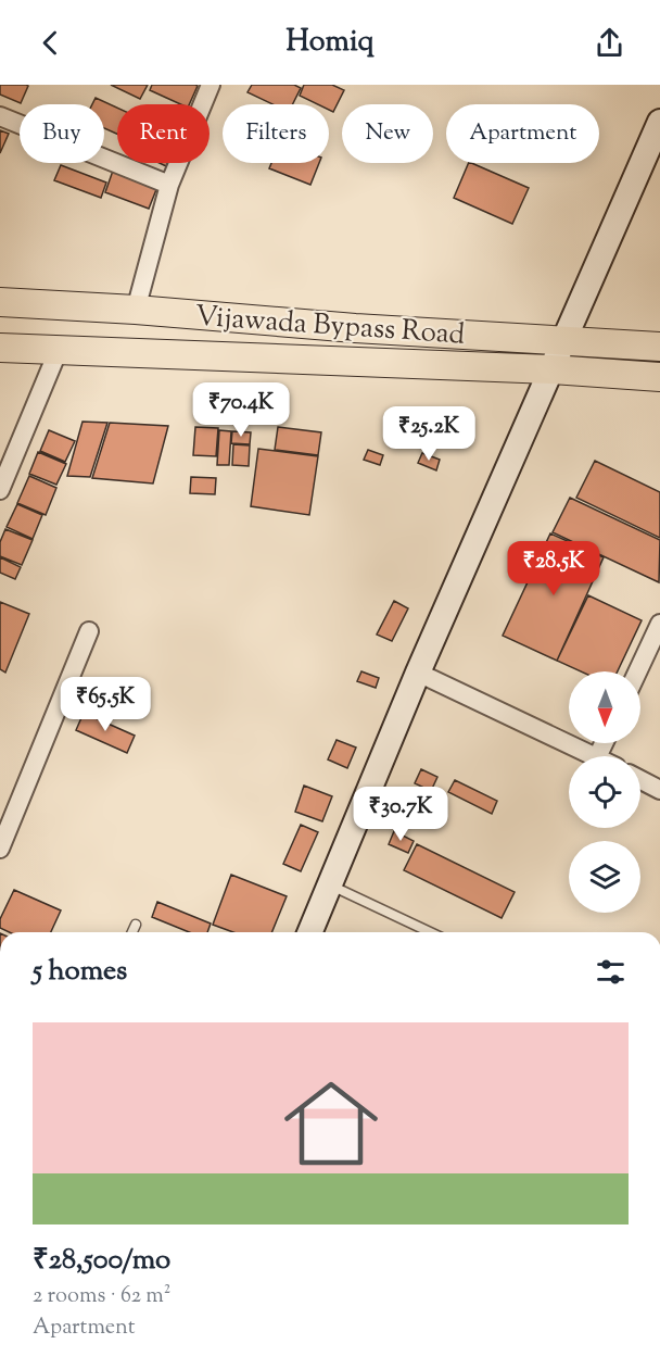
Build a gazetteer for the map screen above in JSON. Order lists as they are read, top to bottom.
{
  "streets": {
    "main road": ["Vijawada Bypass Road"]
  },
  "north": "bottom",
  "page": {
    "header": "Homiq",
    "chip": [
      "Buy",
      "Rent",
      "Filters",
      "New",
      "Apartment"
    ],
    "price": [
      "₹70.4K",
      "₹25.2K",
      "₹28.5K",
      "₹65.5K",
      "₹30.7K"
    ],
    "heading": "5 homes",
    "list": [
      {
        "name": "₹28,500/mo",
        "note": "2 rooms · 62 m² · Apartment"
      }
    ]
  }
}
